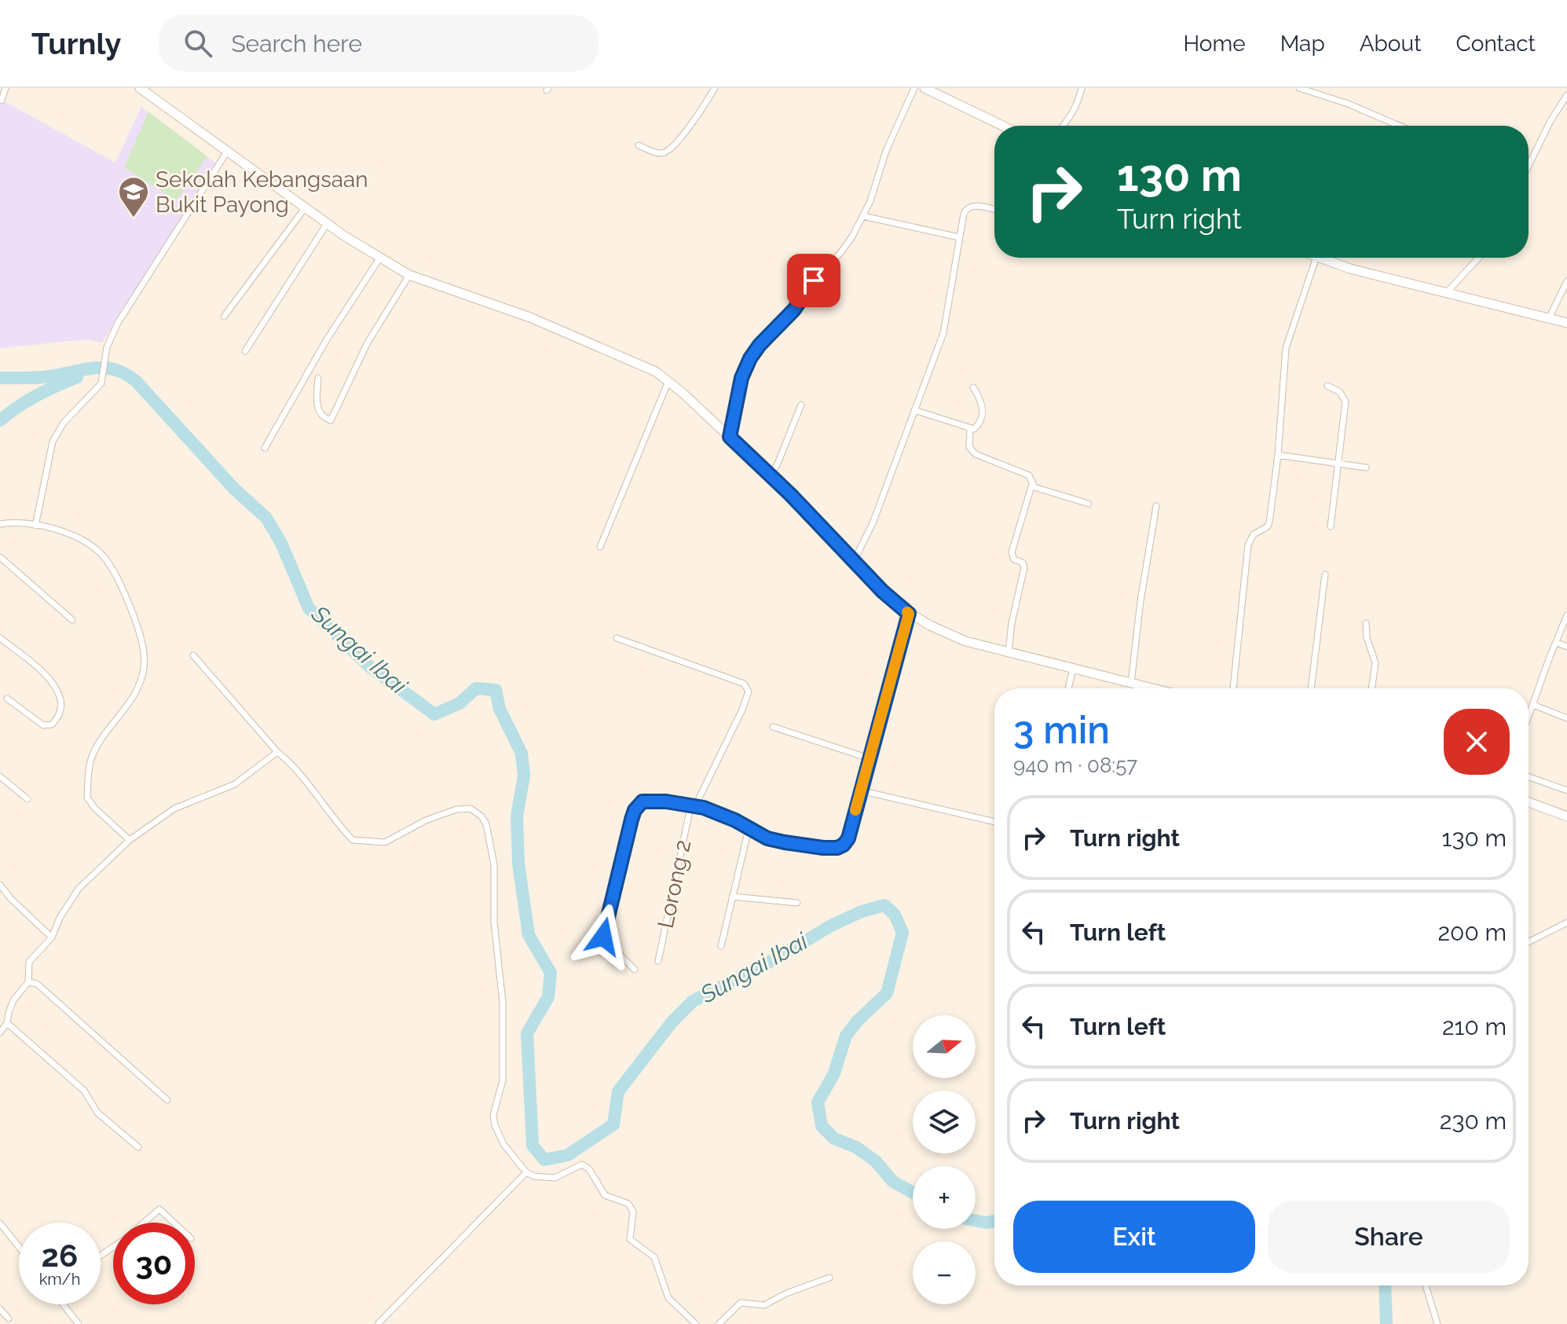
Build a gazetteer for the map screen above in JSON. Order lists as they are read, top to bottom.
{
  "streets": {
    "street": ["Lorong 2"]
  },
  "water": ["Sungai Ibai"],
  "places": {
    "school or university": ["Sekolah Kebangsaan Bukit Payong"]
  },
  "north": "right",
  "page": {
    "header": "Turnly",
    "search": "Search here",
    "nav": [
      "Home",
      "Map",
      "About",
      "Contact"
    ],
    "turn": ["130 m", "Turn right"],
    "heading": ["3 min", "940 m · 08:57"],
    "list": [
      {
        "name": "Turn right",
        "value": "130 m"
      },
      {
        "name": "Turn left",
        "value": "200 m"
      },
      {
        "name": "Turn left",
        "value": "210 m"
      },
      {
        "name": "Turn right",
        "value": "230 m"
      }
    ],
    "map_buttons": ["+", "−"],
    "buttons": ["Exit", "Share"],
    "speed": "26 km/h",
    "limit": "30"
  }
}
